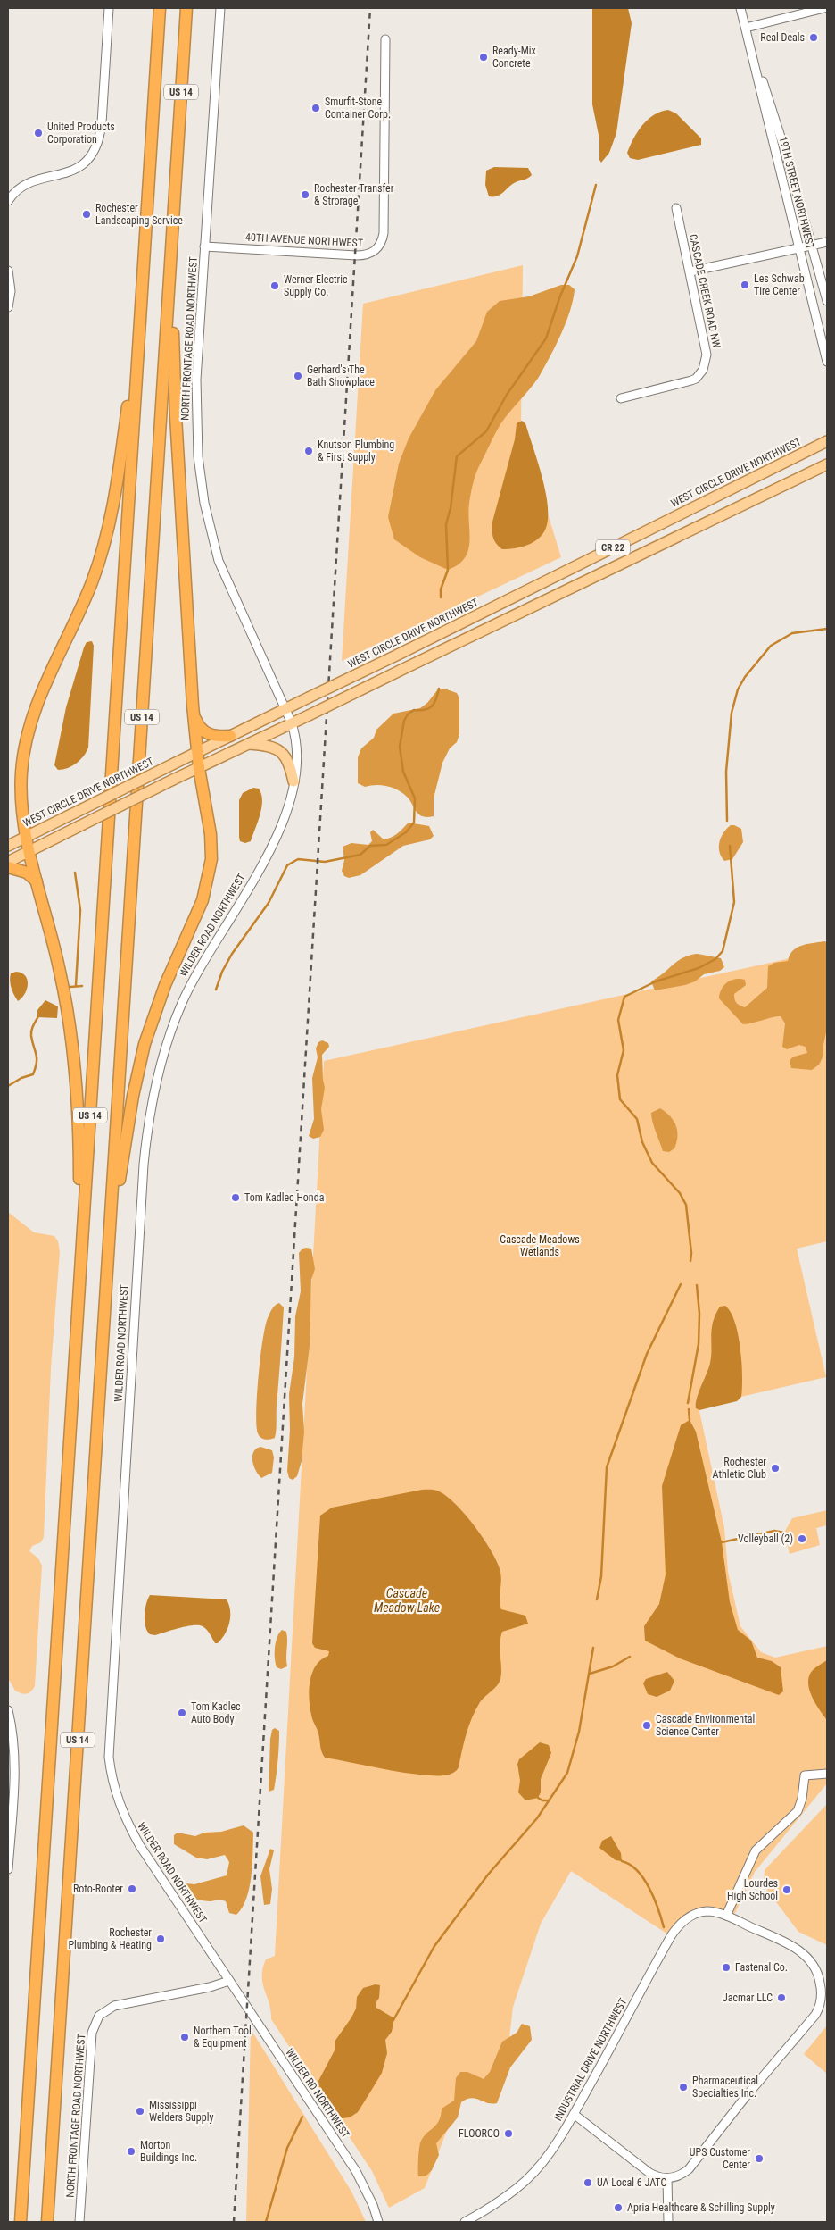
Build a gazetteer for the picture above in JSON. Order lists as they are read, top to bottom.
{
  "streets": {
    "highway": ["US 14"],
    "main road": ["WEST CIRCLE DRIVE NORTHWEST", "CR 22"],
    "street": [
      "19TH STREET NORTHWEST",
      "40TH AVENUE NORTHWEST",
      "CASCADE CREEK ROAD NW",
      "NORTH FRONTAGE ROAD NORTHWEST",
      "WILDER ROAD NORTHWEST",
      "INDUSTRIAL DRIVE NORTHWEST",
      "WILDER RD NORTHWEST"
    ]
  },
  "crossings": [
    ["40TH AVENUE NORTHWEST", "NORTH FRONTAGE ROAD NORTHWEST"],
    ["NORTH FRONTAGE ROAD NORTHWEST", "WEST CIRCLE DRIVE NORTHWEST"],
    ["NORTH FRONTAGE ROAD NORTHWEST", "WILDER ROAD NORTHWEST"],
    ["NORTH FRONTAGE ROAD NORTHWEST", "WILDER RD NORTHWEST"],
    ["WEST CIRCLE DRIVE NORTHWEST", "WILDER ROAD NORTHWEST"],
    ["CR 22", "WILDER ROAD NORTHWEST"],
    ["WILDER ROAD NORTHWEST", "WILDER RD NORTHWEST"]
  ],
  "water": ["Cascade Meadow Lake"],
  "parks": ["Cascade Meadows Wetlands"],
  "places": [
    "Real Deals",
    "Ready-Mix Concrete",
    "Smurfit-Stone Container Corp.",
    "United Products Corporation",
    "Rochester Transfer & Strorage",
    "Rochester Landscaping Service",
    "Les Schwab Tire Center",
    "Werner Electric Supply Co.",
    "Gerhard's The Bath Showplace",
    "Knutson Plumbing & First Supply",
    "Tom Kadlec Honda",
    "Rochester Athletic Club",
    "Volleyball (2)",
    "Tom Kadlec Auto Body",
    "Cascade Environmental Science Center",
    "Roto-Rooter",
    "Lourdes High School",
    "Rochester Plumbing & Heating",
    "Fastenal Co.",
    "Jacmar LLC",
    "Northern Tool & Equipment",
    "Pharmaceutical Specialties Inc.",
    "Mississippi Welders Supply",
    "FLOORCO",
    "Morton Buildings Inc.",
    "UPS Customer Center",
    "UA Local 6 JATC",
    "Apria Healthcare & Schilling Supply"
  ]
}
